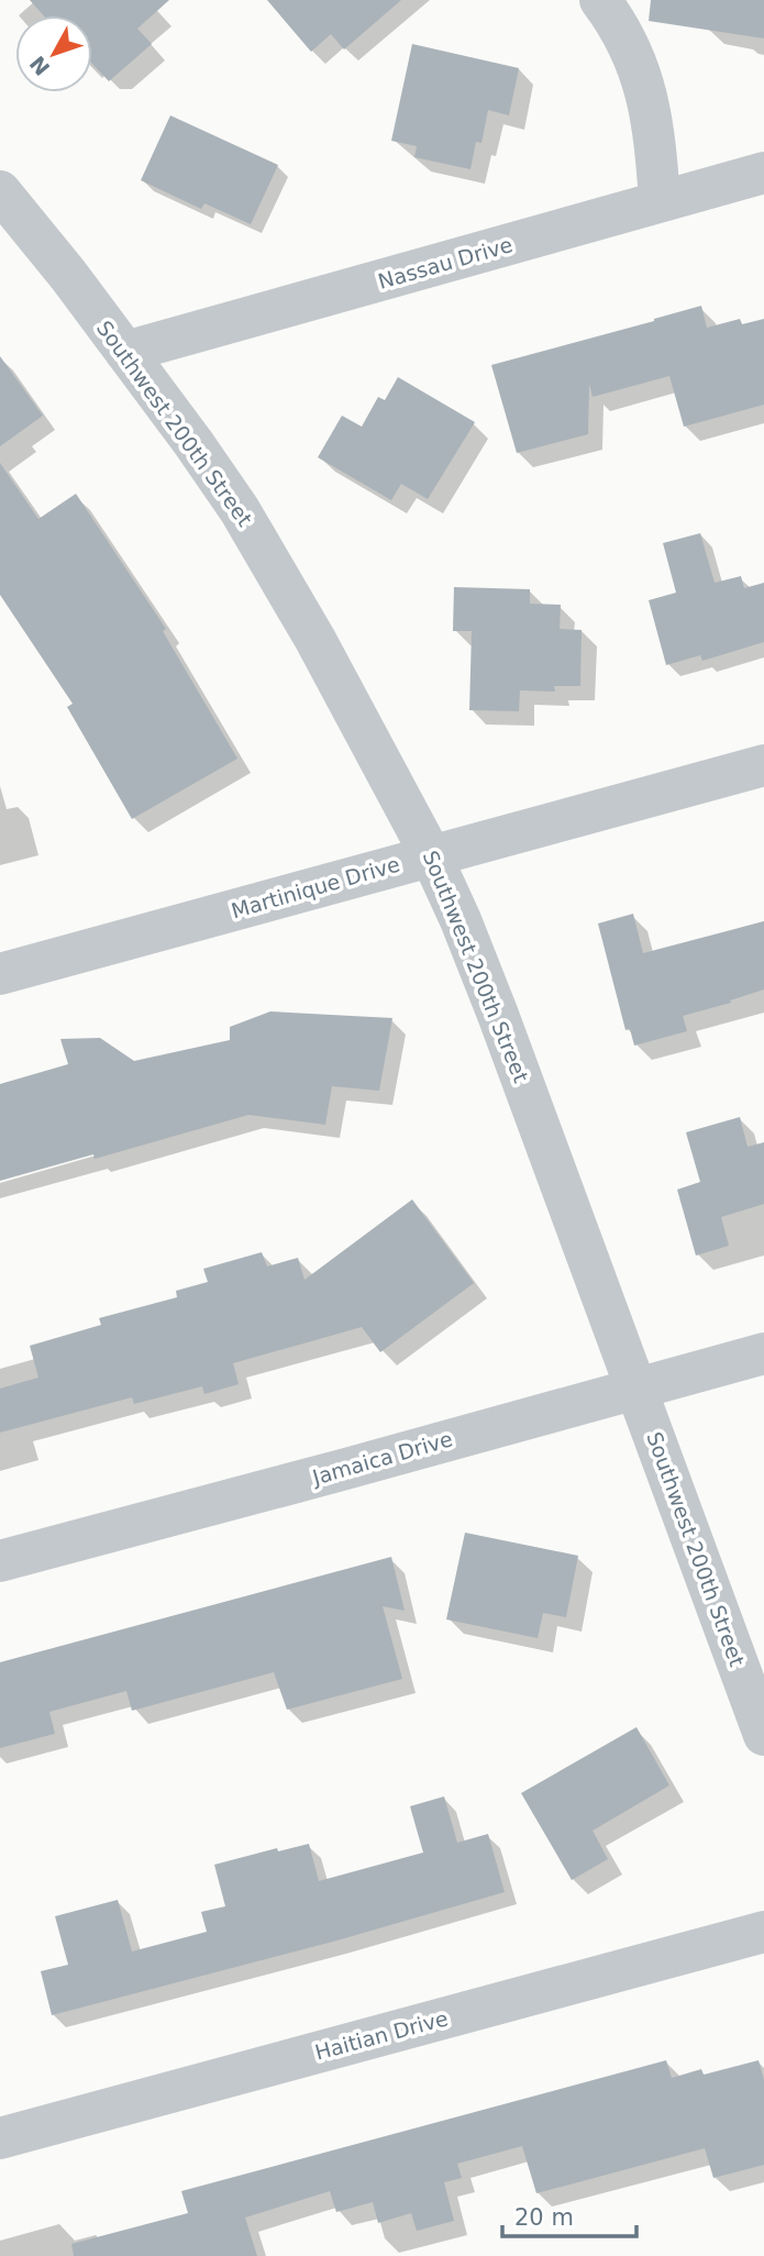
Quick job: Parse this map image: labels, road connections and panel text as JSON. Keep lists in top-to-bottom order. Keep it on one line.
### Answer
{"streets":{"street":["Nassau Drive","Southwest 200th Street","Martinique Drive","Jamaica Drive","Haitian Drive"]},"crossings":[["Nassau Drive","Southwest 200th Street"],["Southwest 200th Street","Martinique Drive"],["Southwest 200th Street","Jamaica Drive"]],"scale_bar":"20 m","north":"bottom left"}
